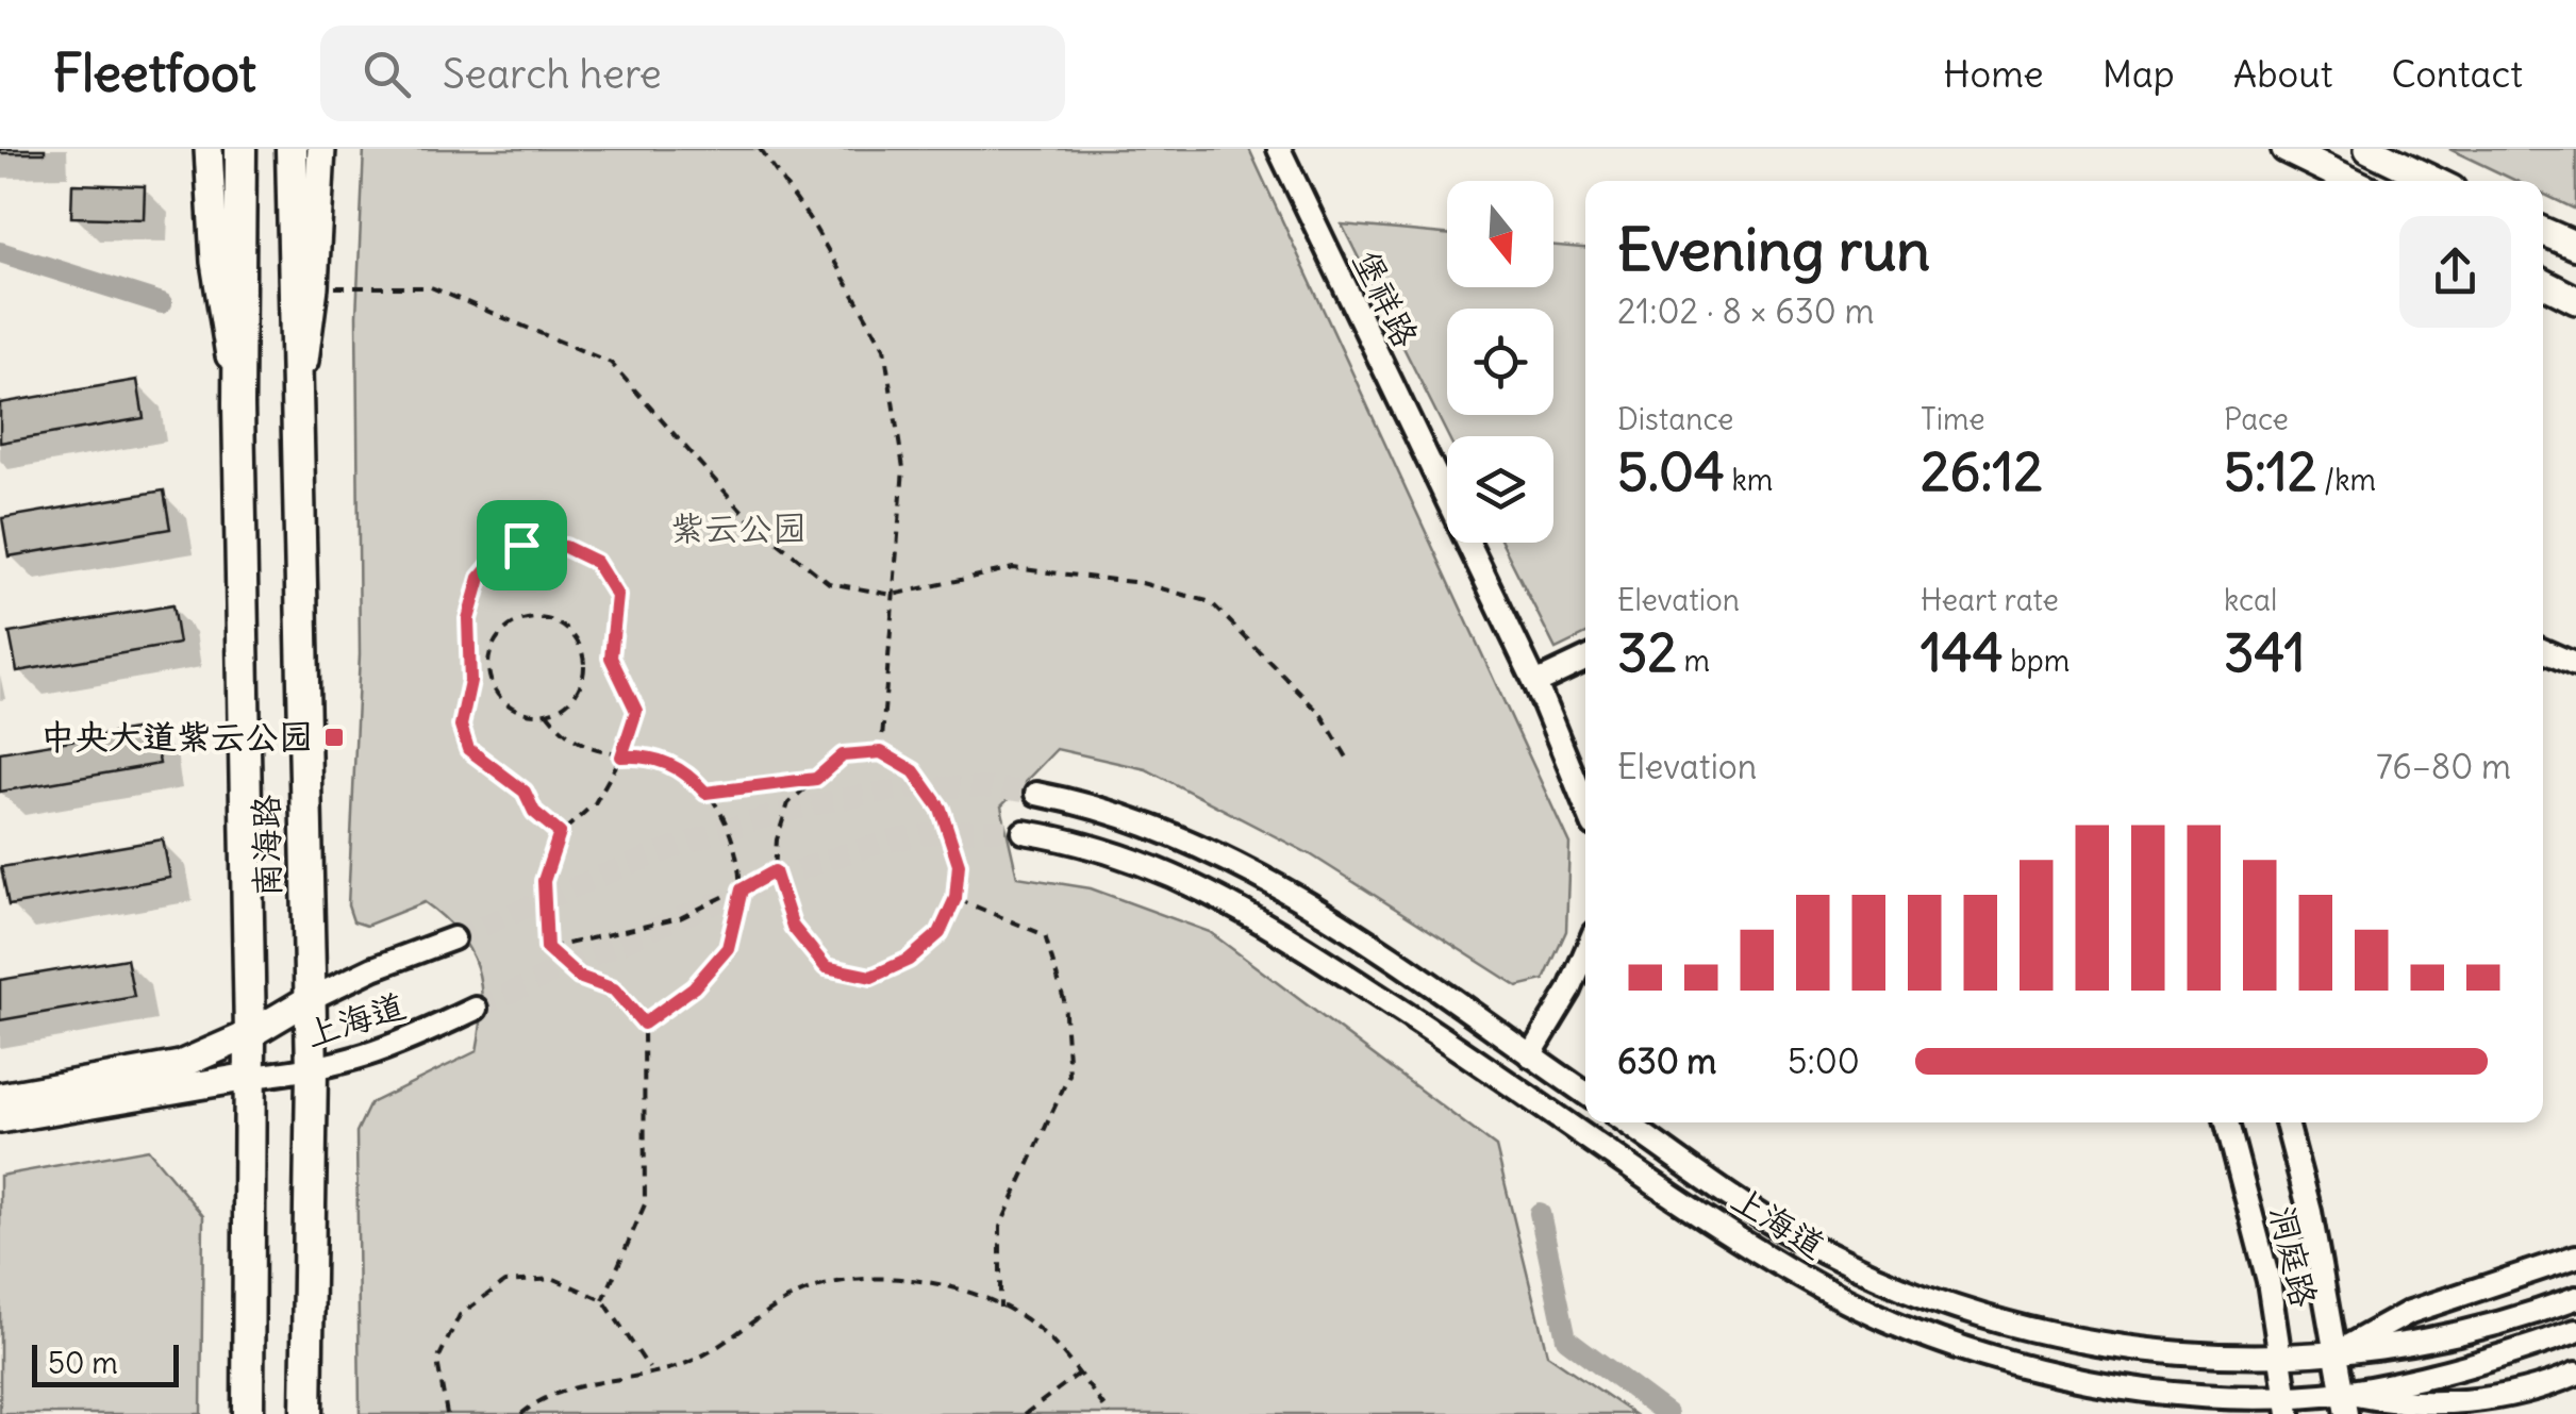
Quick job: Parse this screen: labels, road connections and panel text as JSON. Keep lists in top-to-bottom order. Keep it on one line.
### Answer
{"streets":{"highway":["南海路"],"street":["堡祥路","上海道","洞庭路"]},"crossings":[["南海路","上海道"],["上海道","洞庭路"]],"parks":["紫云公园"],"places":{"transit":["中央大道紫云公园"]},"scale_bar":"50 m","north":"bottom","page":{"header":"Fleetfoot","search":"Search here","nav":["Home","Map","About","Contact"],"heading":["Evening run","21:02 · 8 × 630 m"],"stats":[["Distance","5.04 km"],["Time","26:12"],["Pace","5:12 /km"],["Elevation","32 m"],["Heart rate","144 bpm"],["kcal","341"]],"chart":["Elevation","76–80 m"],"list":[{"name":"630 m","note":"5:00"}],"scale":"50 m"}}
